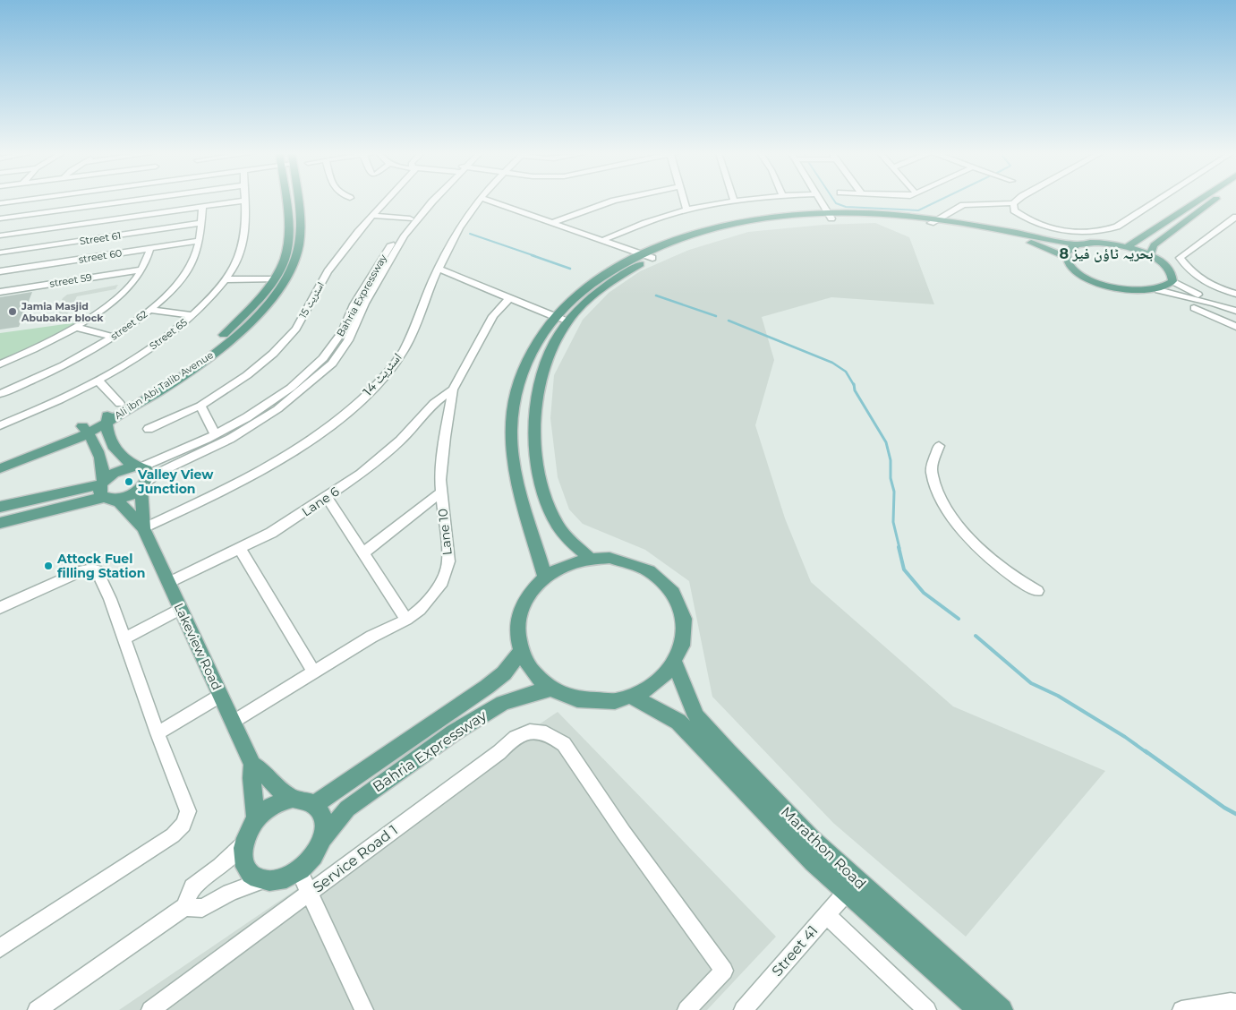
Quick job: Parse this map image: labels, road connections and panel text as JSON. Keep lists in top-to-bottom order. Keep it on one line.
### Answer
{"streets":{"main road":["Bahria Expressway","Ali ibn Abi Talib Avenue","Lakeview Road","Marathon Road"],"street":["Street 61","street 60","street 59","اسٹریٹ 15","street 62","Street 65","اسٹریٹ 14","Lane 6","Lane 10","Service Road 1","Street 41"]},"crossings":[["Street 61","street 62"],["street 60","street 62"],["Bahria Expressway","Marathon Road"],["اسٹریٹ 14","Lakeview Road"],["Lane 6","Lane 10"],["Lane 6","Lakeview Road"],["Lane 10","Lakeview Road"],["Marathon Road","Street 41"]],"districts":["بحریہ ٹاؤن فیز 8"],"places":["Jamia Masjid Abubakar block","Valley View Junction","Attock Fuel filling Station"]}
